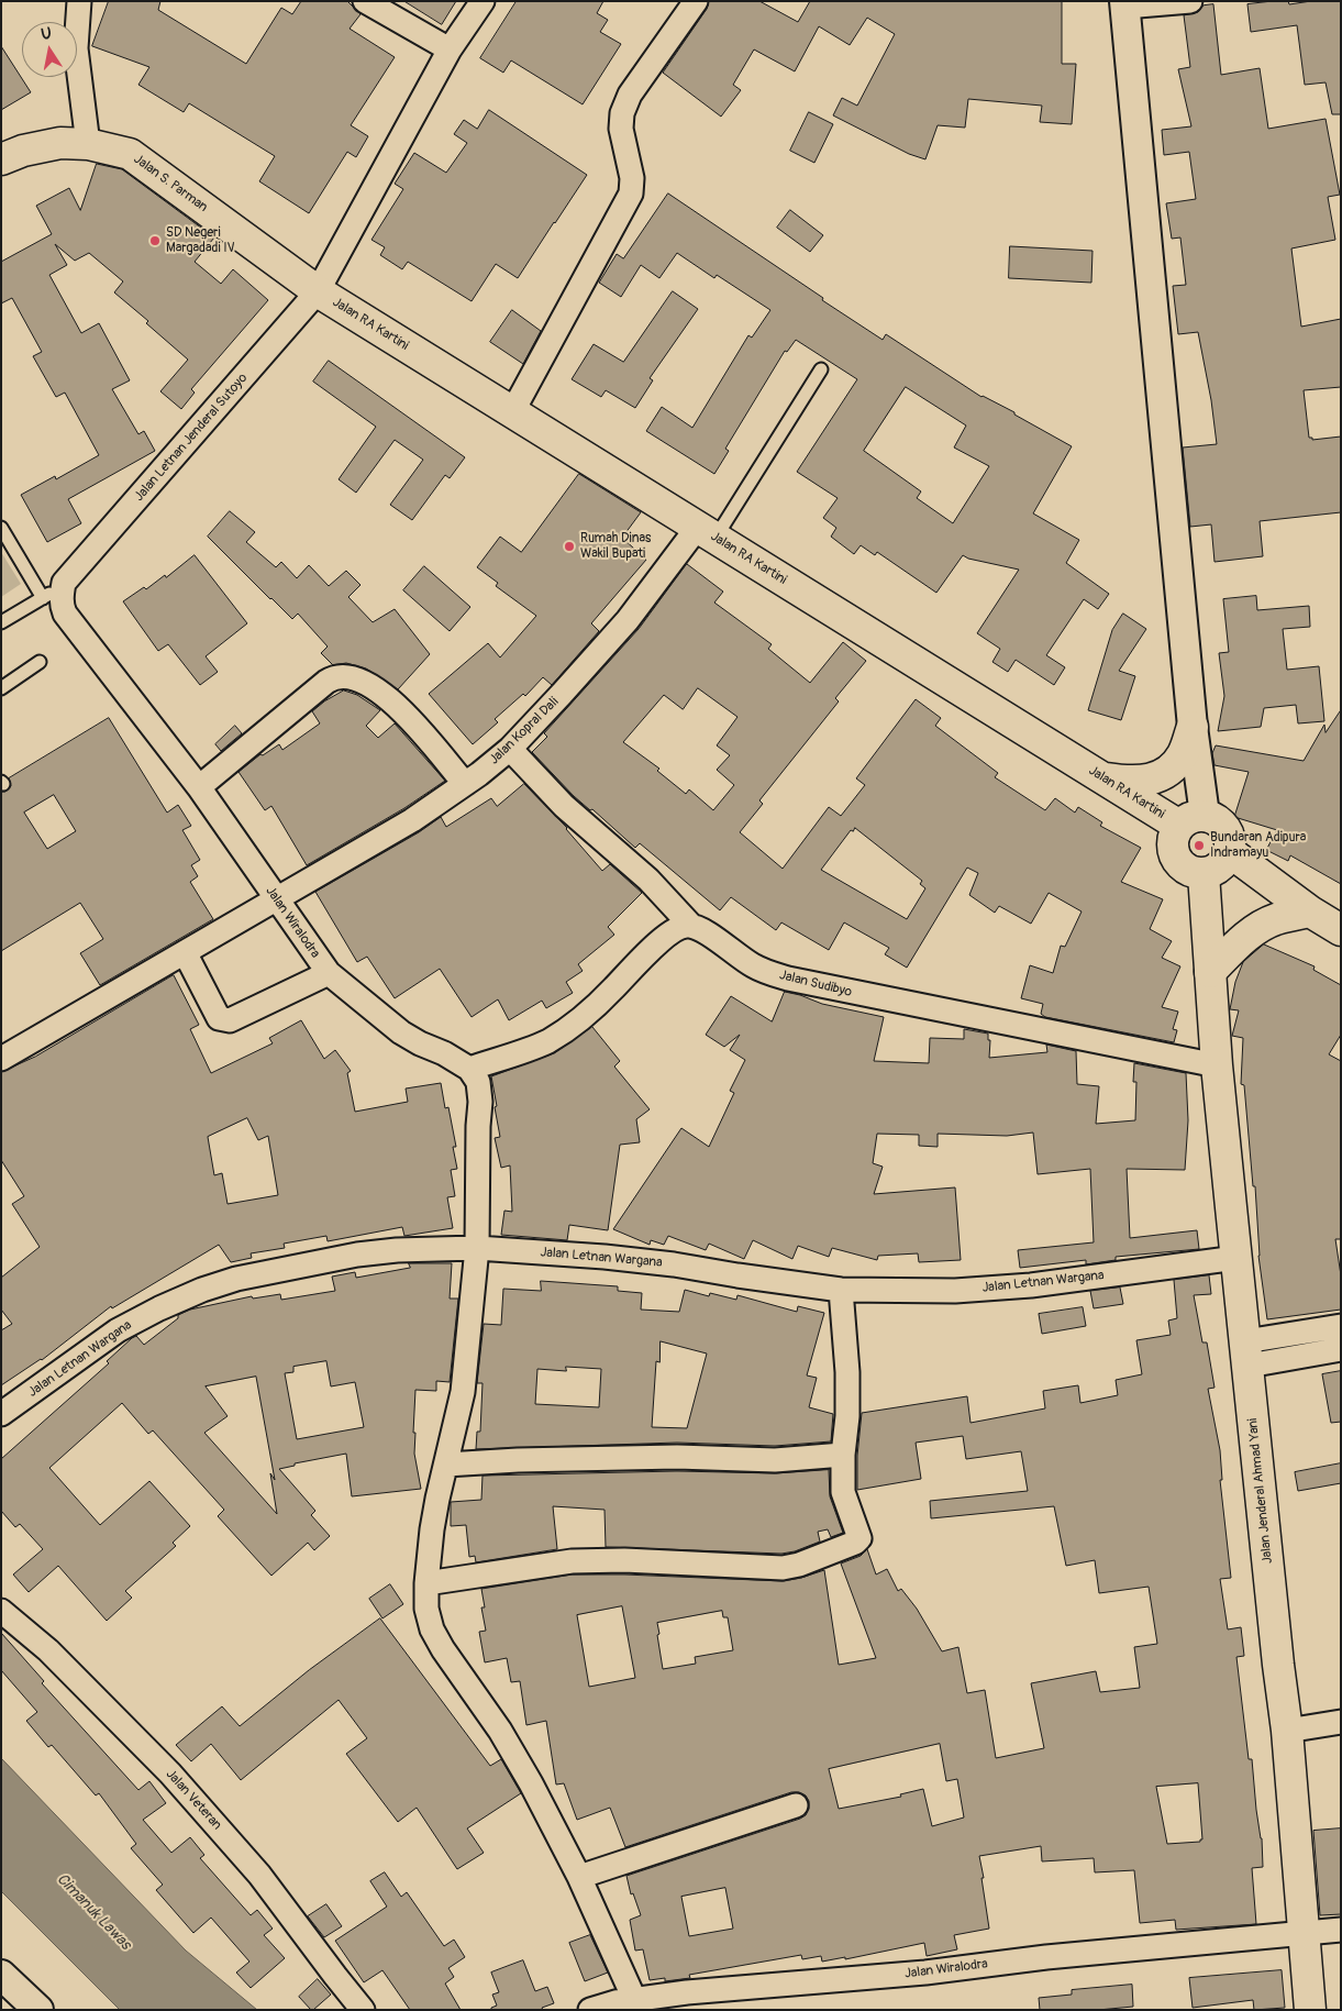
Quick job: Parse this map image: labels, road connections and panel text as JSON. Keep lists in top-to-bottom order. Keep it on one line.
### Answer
{"streets":{"main road":["Jalan S. Parman","Jalan RA Kartini","Jalan Jenderal Ahmad Yani"],"street":["Jalan Letnan Jenderal Sutoyo","Jalan Kopral Dali","Jalan Wiralodra","Jalan Sudibyo","Jalan Letnan Wargana","Jalan Veteran"]},"crossings":[["Jalan S. Parman","Jalan RA Kartini"],["Jalan S. Parman","Jalan Letnan Jenderal Sutoyo"],["Jalan RA Kartini","Jalan Letnan Jenderal Sutoyo"],["Jalan RA Kartini","Jalan Kopral Dali"],["Jalan RA Kartini","Jalan Jenderal Ahmad Yani"],["Jalan Letnan Jenderal Sutoyo","Jalan Wiralodra"],["Jalan Kopral Dali","Jalan Wiralodra"],["Jalan Kopral Dali","Jalan Sudibyo"],["Jalan Wiralodra","Jalan Jenderal Ahmad Yani"],["Jalan Sudibyo","Jalan Jenderal Ahmad Yani"],["Jalan Letnan Wargana","Jalan Jenderal Ahmad Yani"]],"water":["Cimanuk Lawas"],"places":["SD Negeri Margadadi IV","Rumah Dinas Wakil Bupati","Bundaran Adipura Indramayu"],"north":"top"}
